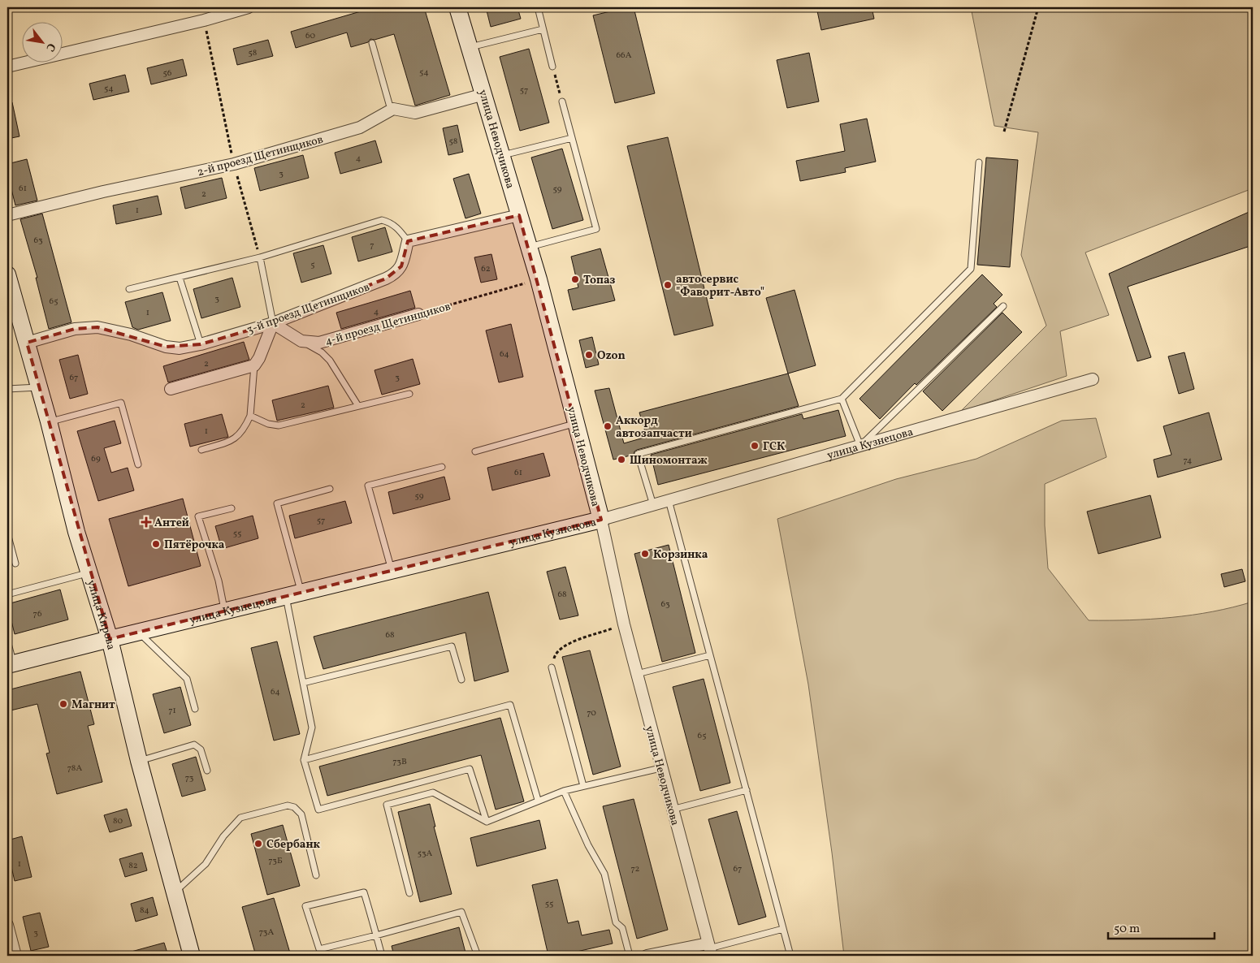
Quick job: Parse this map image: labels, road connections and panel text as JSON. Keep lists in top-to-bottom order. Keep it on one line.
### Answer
{"streets":{"main road":["улица Неводчикова","улица Кузнецова","улица Кирова"],"street":["2-й проезд Щетинщиков","3-й проезд Щетинщиков","4-й проезд Щетинщиков"]},"crossings":[["улица Неводчикова","4-й проезд Щетинщиков"],["улица Неводчикова","улица Кузнецова"],["3-й проезд Щетинщиков","4-й проезд Щетинщиков"],["3-й проезд Щетинщиков","улица Кирова"],["улица Кузнецова","улица Кирова"]],"places":{"other":["Топаз","автосервис \"Фаворит-Авто\"","Ozon","Аккорд автозапчасти","ГСК","Шиномонтаж","Пятёрочка","Корзинка","Магнит","Сбербанк"],"health":["Антей"]},"house_numbers":["60","58","66А","54","56","54","57","58","4","3","61","59","2","1","63","7","5","62","3","65","4","1","64","2","67","3","2","1","69","74","61","59","57","55","68","63","76","68","64","71","70","65","73В","78А","73","80","53А","73Б","1","82","72","67","55","84","73А","3"],"scale_bar":"50 m","north":"bottom right"}
